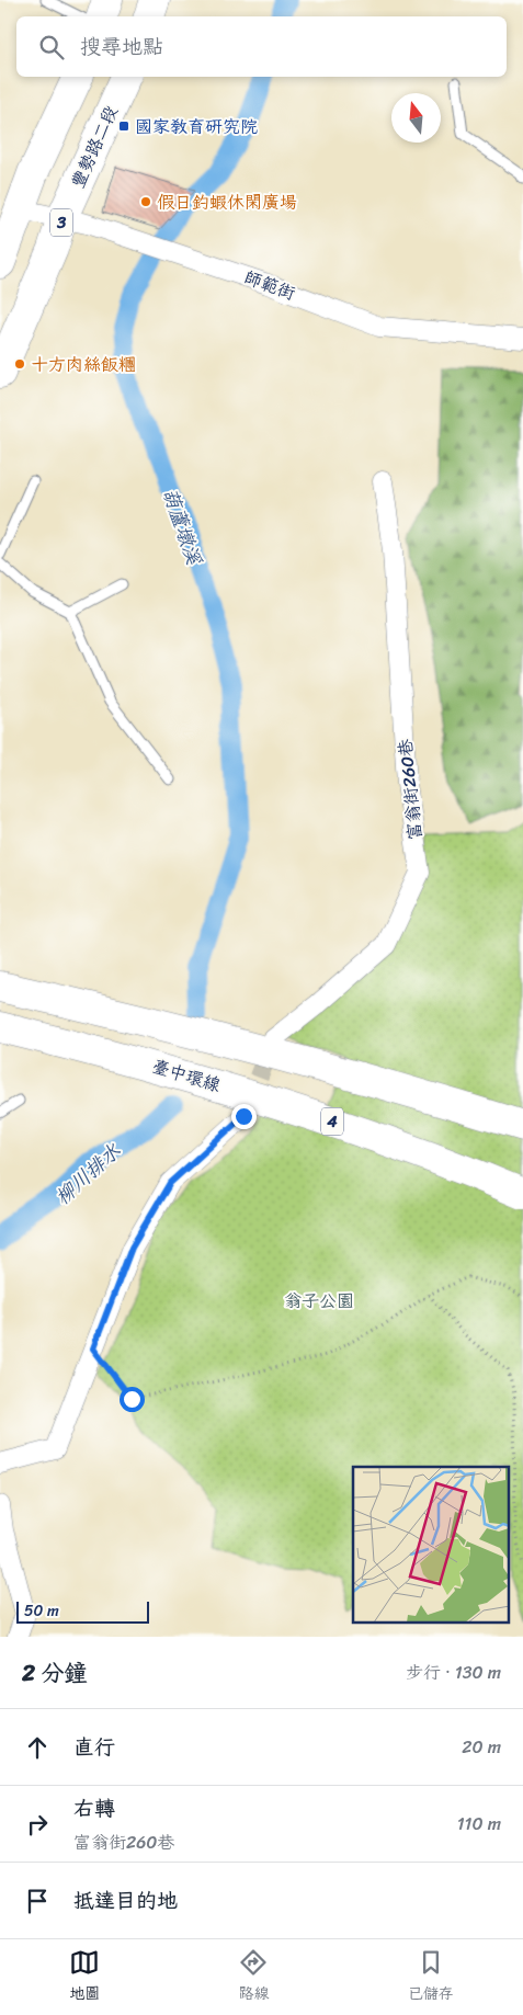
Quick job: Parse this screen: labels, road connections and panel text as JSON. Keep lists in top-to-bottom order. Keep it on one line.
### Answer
{"streets":{"main road":["豐勢路二段","3","臺中環線","4"],"street":["師範街","富翁街260巷"]},"crossings":[["豐勢路二段","師範街"]],"water":["葫蘆墩溪","柳川排水"],"parks":["翁子公園"],"places":{"transit":["國家教育研究院"],"other":["假日釣蝦休閑廣場","十方肉絲飯糰"]},"scale_bar":"50 m","north":"top","page":{"search":"搜尋地點","scale":"50 m","heading":["2 分鐘","步行 · 130 m"],"list":[["直行","20 m"],["右轉","富翁街260巷","110 m"],"抵達目的地"],"nav":["地圖","路線","已儲存"]}}
